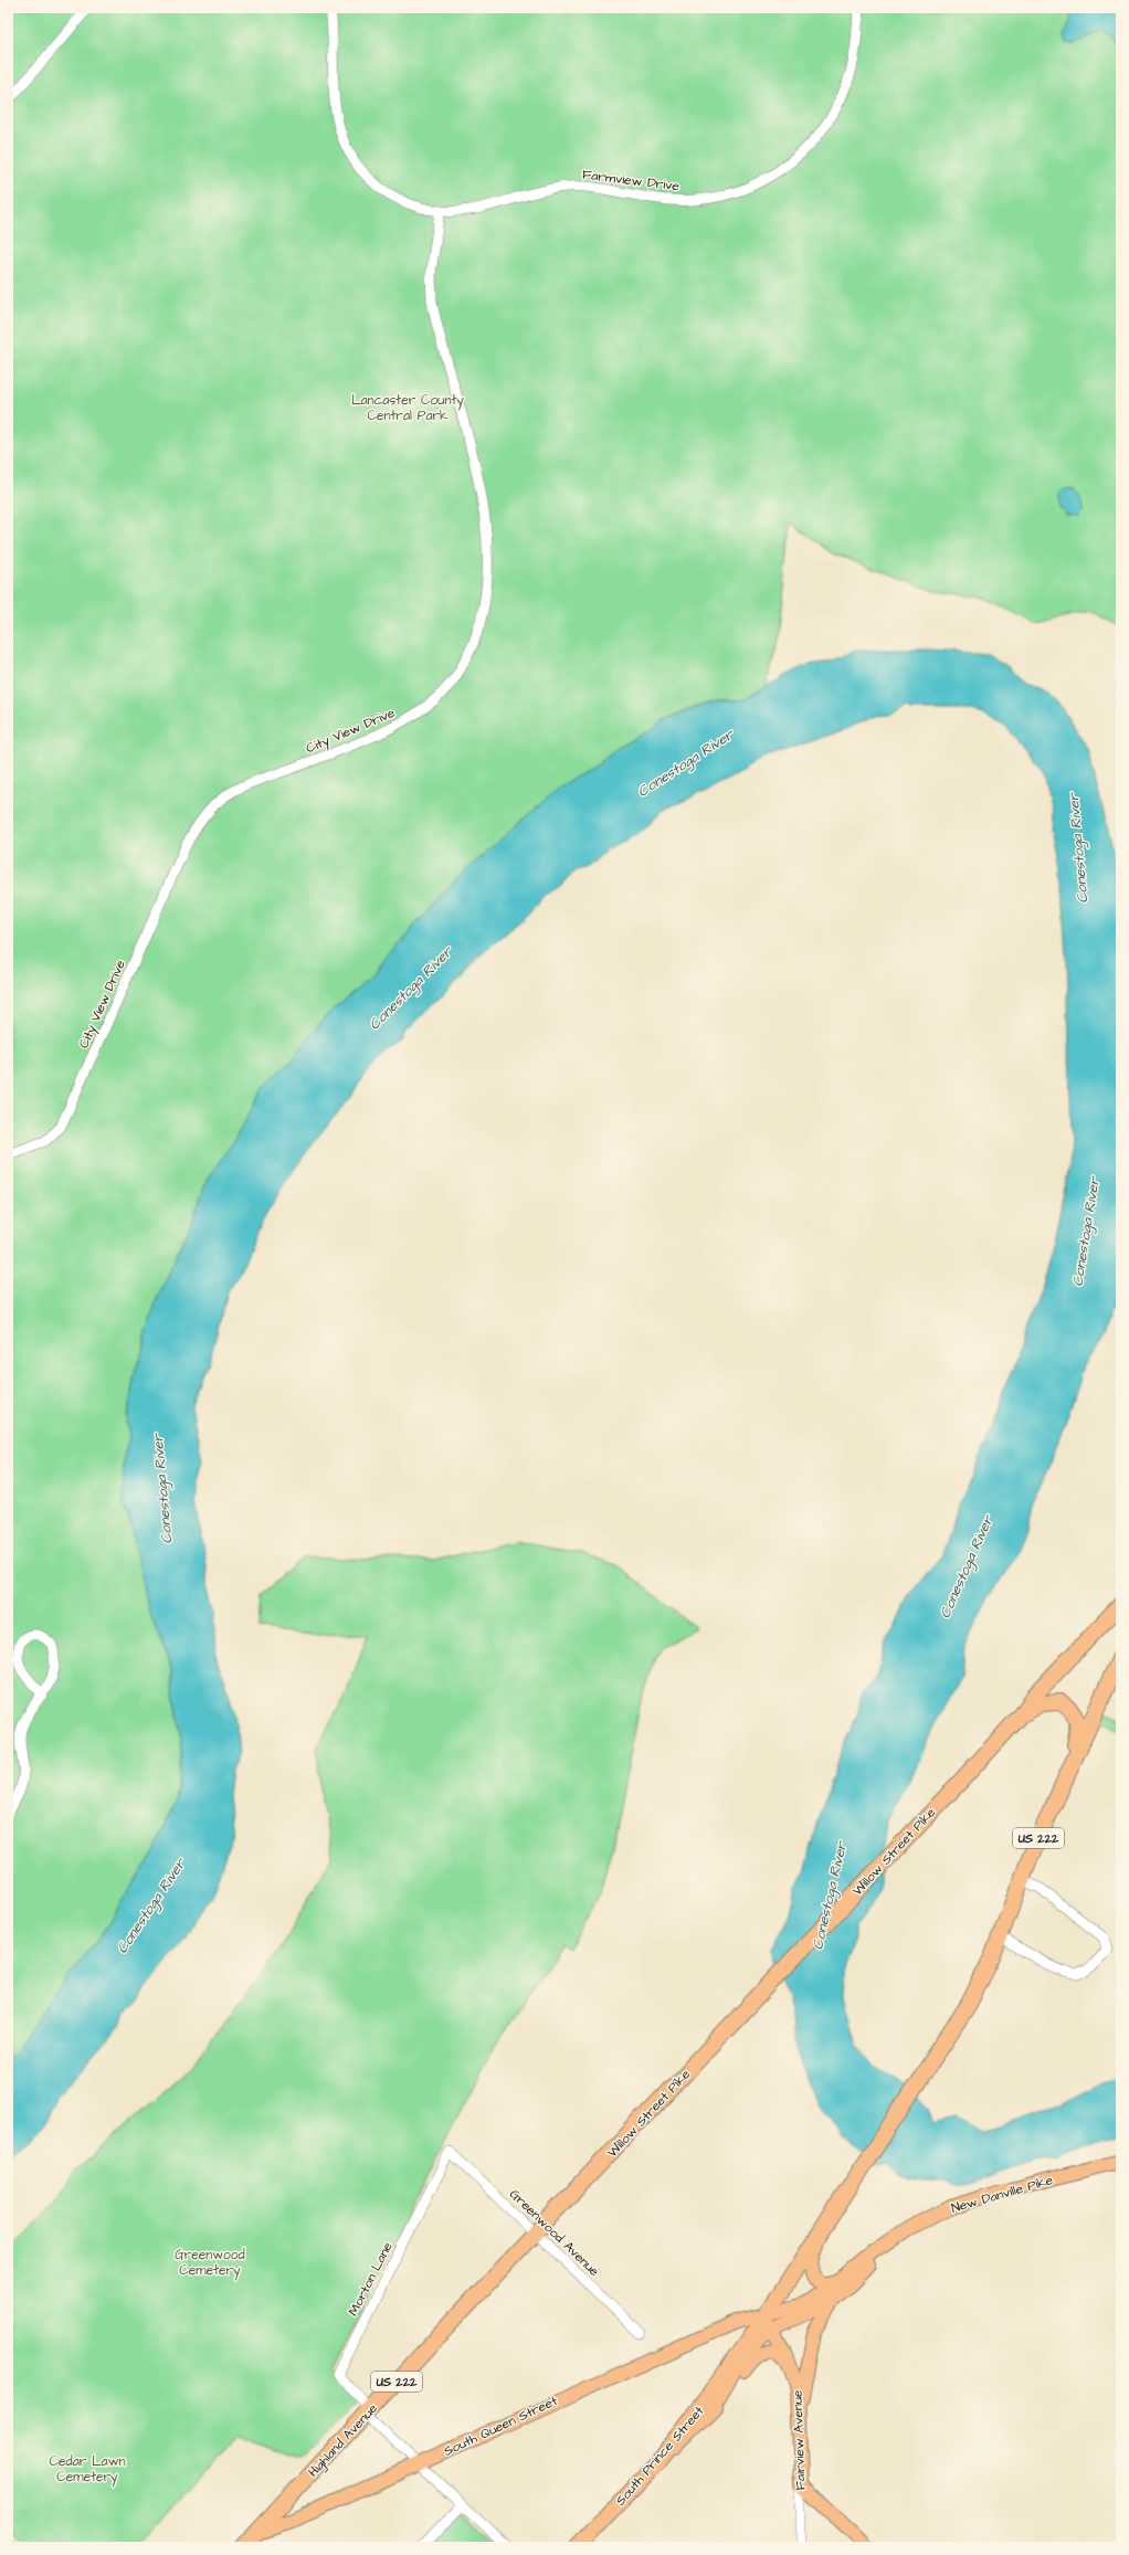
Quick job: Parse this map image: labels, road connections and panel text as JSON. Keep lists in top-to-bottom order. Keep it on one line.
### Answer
{"streets":{"highway":["US 222","Willow Street Pike","South Queen Street","Highland Avenue","South Prince Street"],"main road":["New Danville Pike","Fairview Avenue"],"street":["Farmview Drive","City View Drive","Greenwood Avenue","Morton Lane"]},"crossings":[["Farmview Drive","City View Drive"],["US 222","New Danville Pike"],["US 222","South Queen Street"],["US 222","Fairview Avenue"],["US 222","South Prince Street"],["Willow Street Pike","Greenwood Avenue"],["Willow Street Pike","Highland Avenue"],["New Danville Pike","South Queen Street"],["New Danville Pike","Fairview Avenue"],["New Danville Pike","South Prince Street"],["Greenwood Avenue","Morton Lane"],["Greenwood Avenue","Highland Avenue"],["Morton Lane","Highland Avenue"],["South Queen Street","Highland Avenue"],["South Queen Street","Fairview Avenue"],["South Queen Street","South Prince Street"],["Fairview Avenue","South Prince Street"]],"water":["Conestoga River"],"parks":["Lancaster County Central Park","Greenwood Cemetery","Cedar Lawn Cemetery"]}
